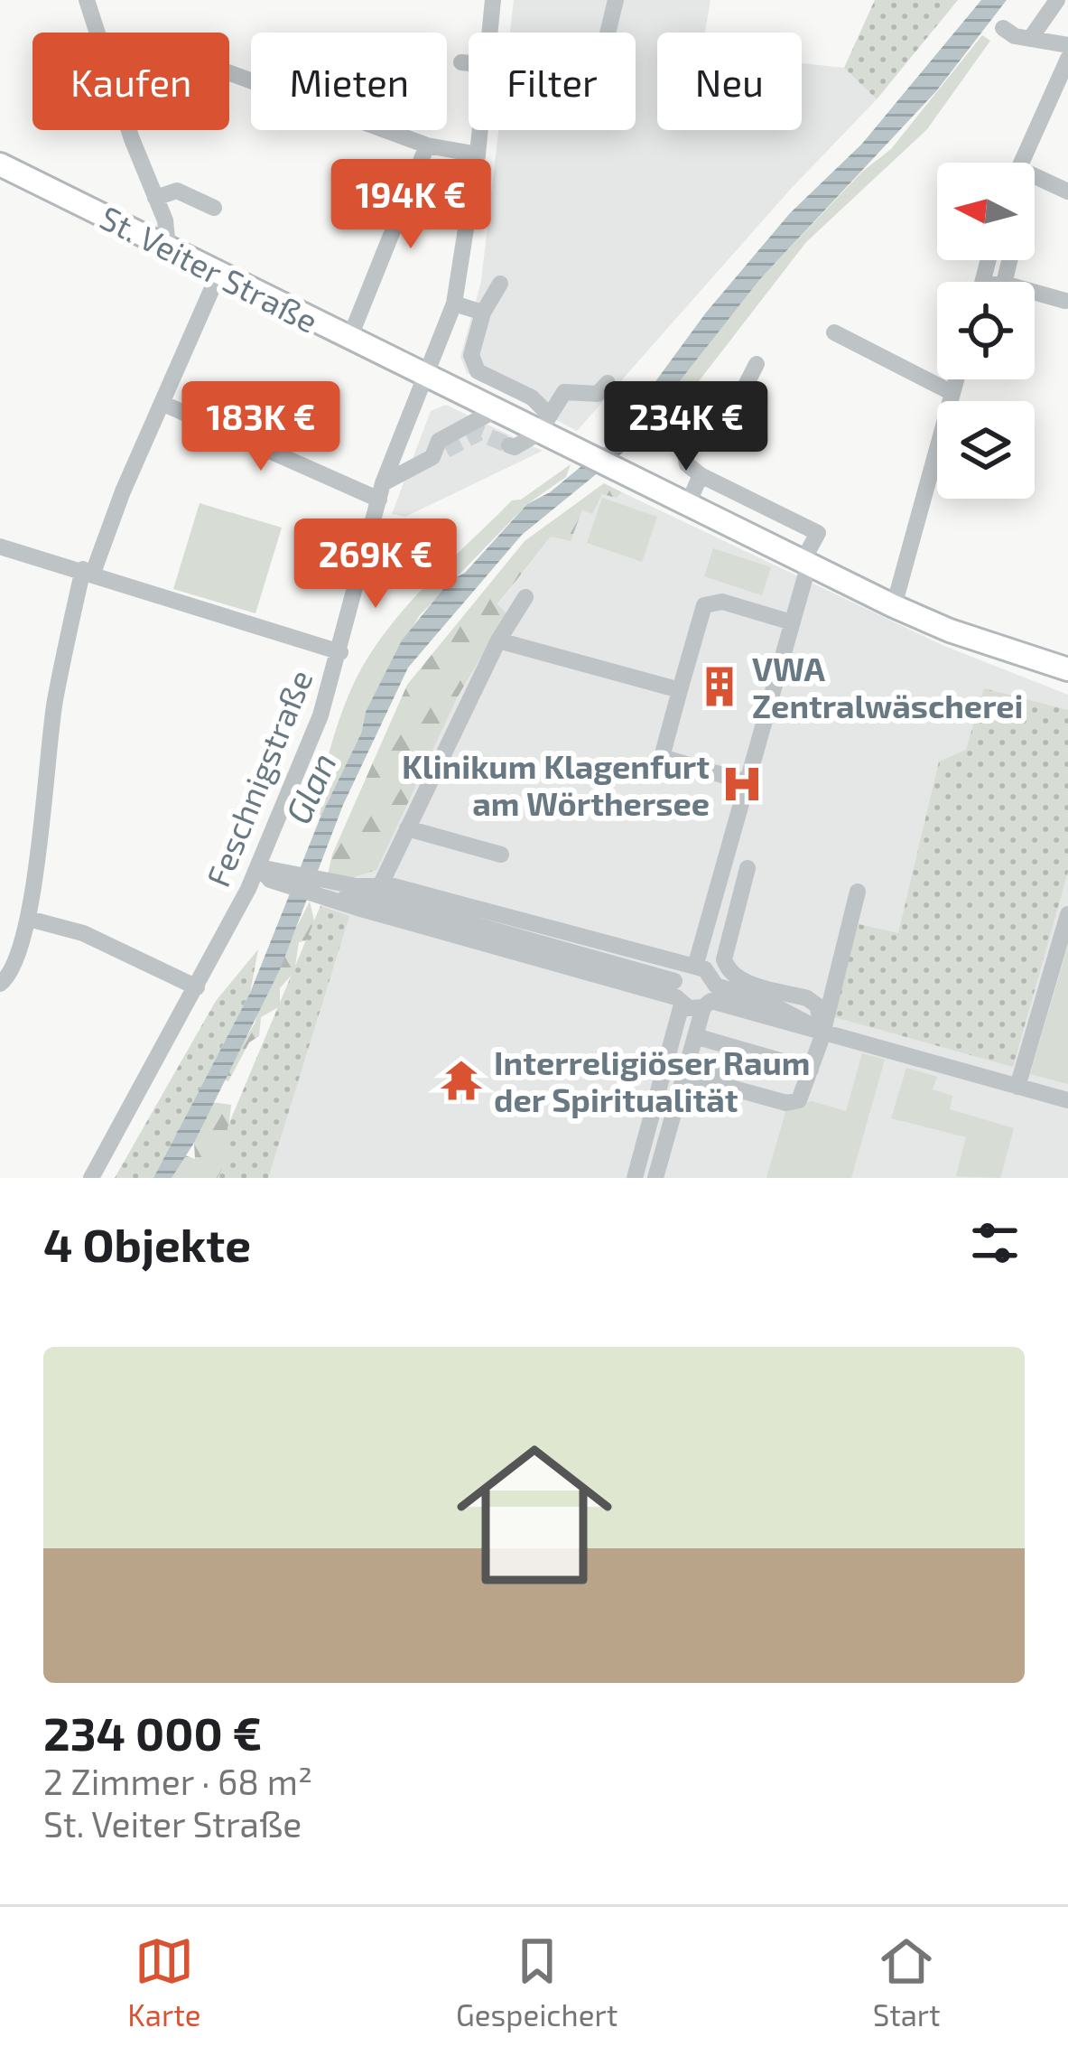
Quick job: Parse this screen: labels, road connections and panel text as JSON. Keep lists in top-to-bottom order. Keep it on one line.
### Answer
{"streets":{"main road":["St. Veiter Straße"],"street":["Feschnigstraße"]},"crossings":[["St. Veiter Straße","Feschnigstraße"]],"water":["Glan"],"places":{"building":["VWA Zentralwäscherei"],"hospital":["Klinikum Klagenfurt am Wörthersee"],"temple":["Interreligiöser Raum der Spiritualität"]},"north":"left","page":{"chip":["Kaufen","Mieten","Filter","Neu"],"price":["194K €","183K €","234K €","269K €"],"heading":"4 Objekte","list":[{"name":"234 000 €","note":"2 Zimmer · 68 m² · St. Veiter Straße"}],"tabs":["Karte","Gespeichert","Start"]}}
